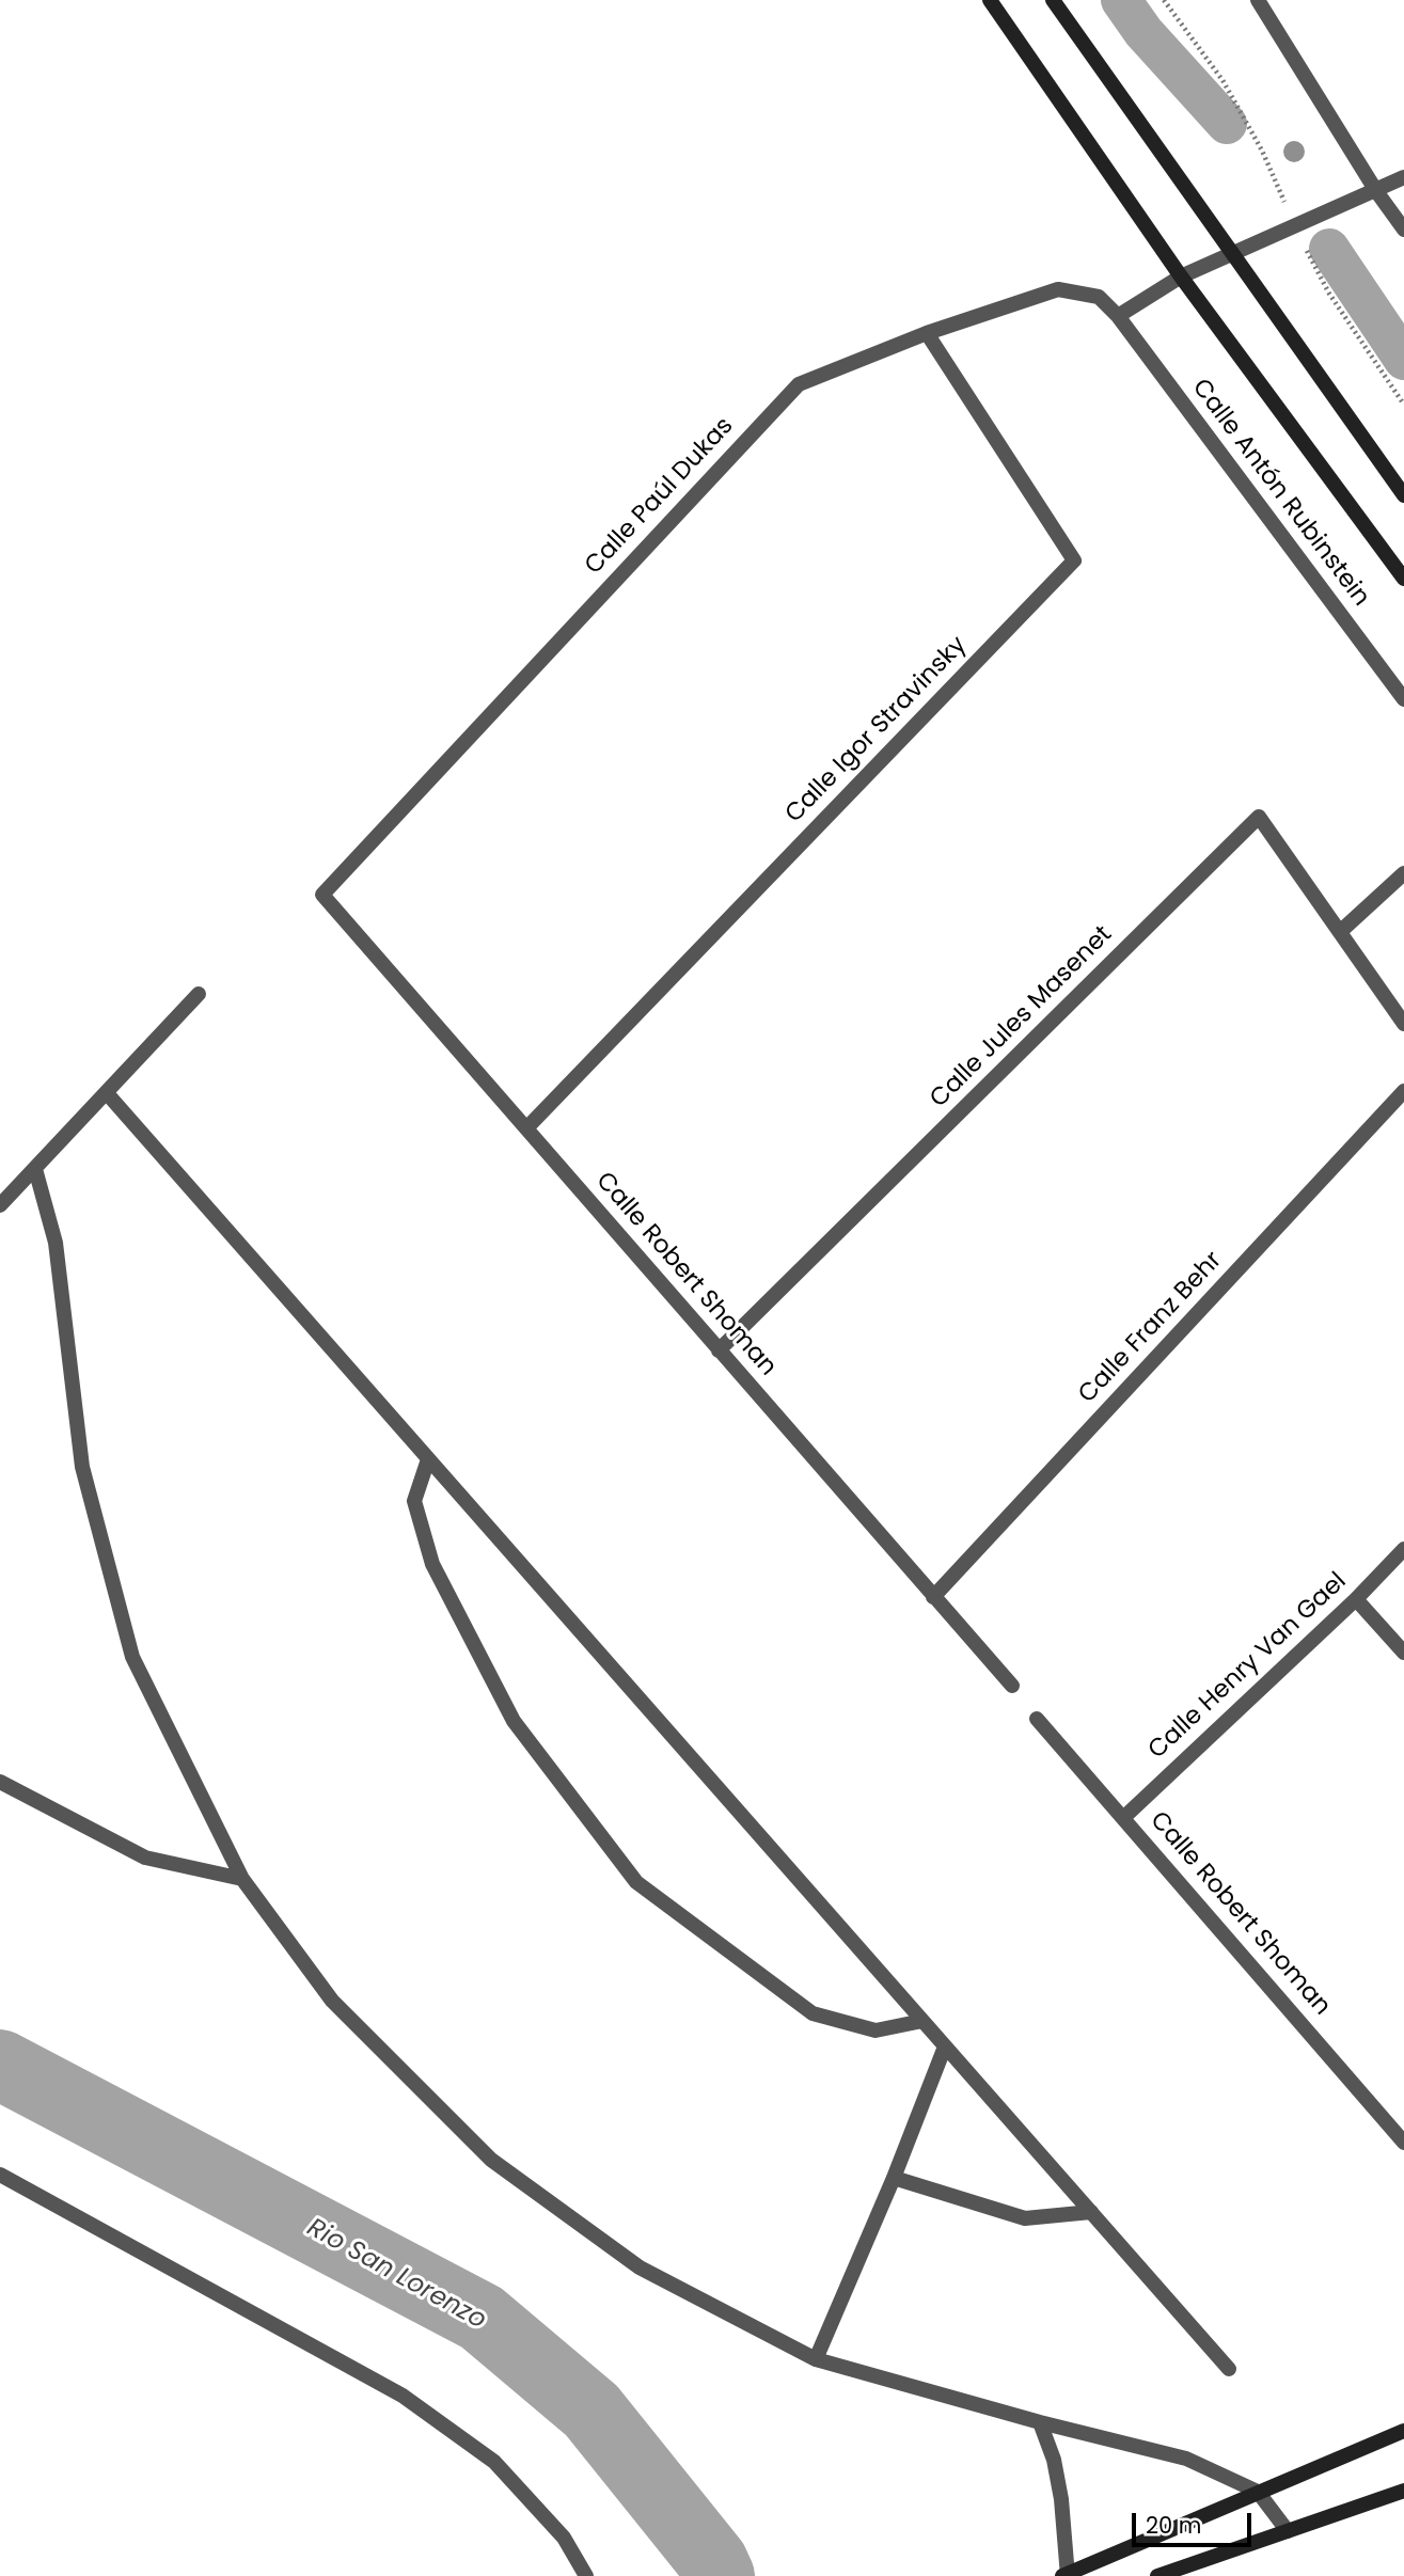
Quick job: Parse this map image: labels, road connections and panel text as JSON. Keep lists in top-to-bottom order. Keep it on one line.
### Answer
{"streets":{"main road":["Calle Antón Rubinstein"],"street":["Calle Paúl Dukas","Calle Igor Stravinsky","Calle Jules Masenet","Calle Robert Shoman","Calle Franz Behr","Calle Henry Van Gael"]},"crossings":[["Calle Antón Rubinstein","Calle Paúl Dukas"],["Calle Paúl Dukas","Calle Igor Stravinsky"],["Calle Paúl Dukas","Calle Robert Shoman"],["Calle Igor Stravinsky","Calle Robert Shoman"],["Calle Jules Masenet","Calle Robert Shoman"],["Calle Robert Shoman","Calle Franz Behr"],["Calle Robert Shoman","Calle Henry Van Gael"]],"water":["Rio San Lorenzo"],"scale_bar":"20 m"}
